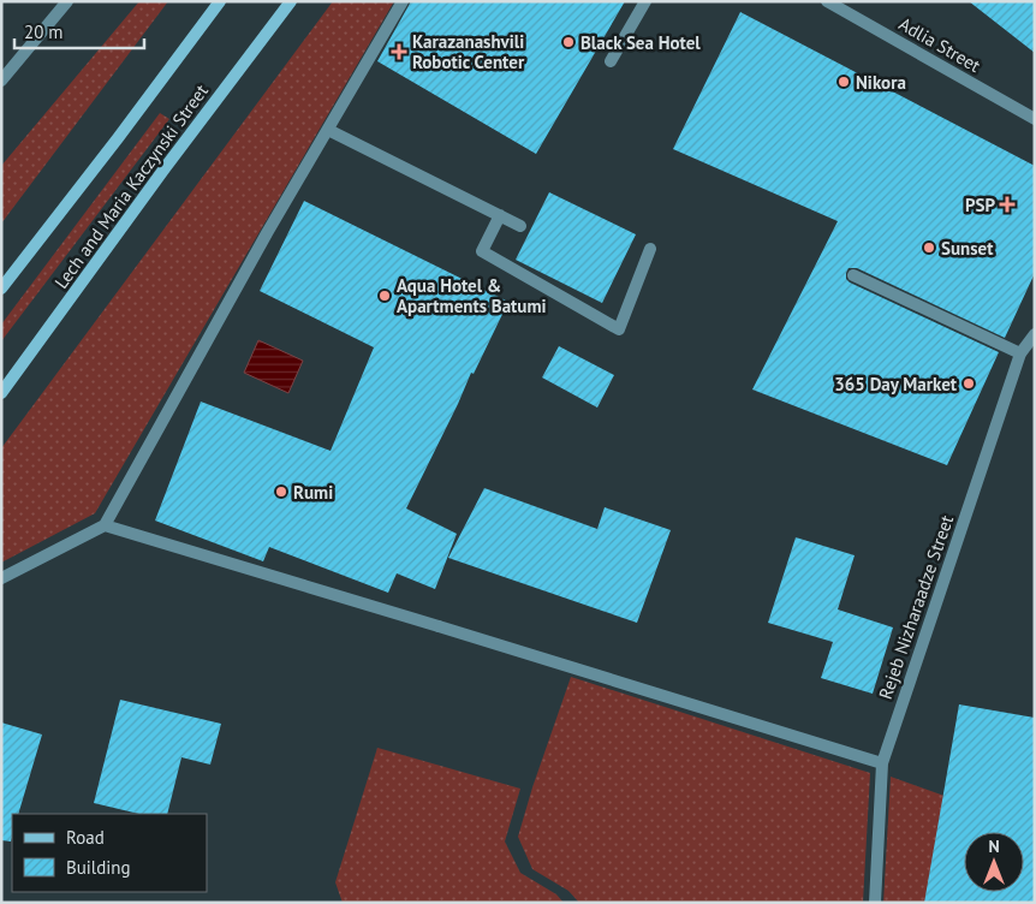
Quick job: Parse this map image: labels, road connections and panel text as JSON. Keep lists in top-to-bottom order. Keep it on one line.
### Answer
{"streets":{"main road":["Lech and Maria Kaczynski Street"],"street":["Adlia Street","Rejeb Nizharaadze Street"]},"places":{"other":["Black Sea Hotel","Nikora","Sunset","Aqua Hotel & Apartments Batumi","365 Day Market","Rumi"],"health":["Karazanashvili Robotic Center","PSP"]},"legend":["Road","Building"],"scale_bar":"20 m","north":"top"}
